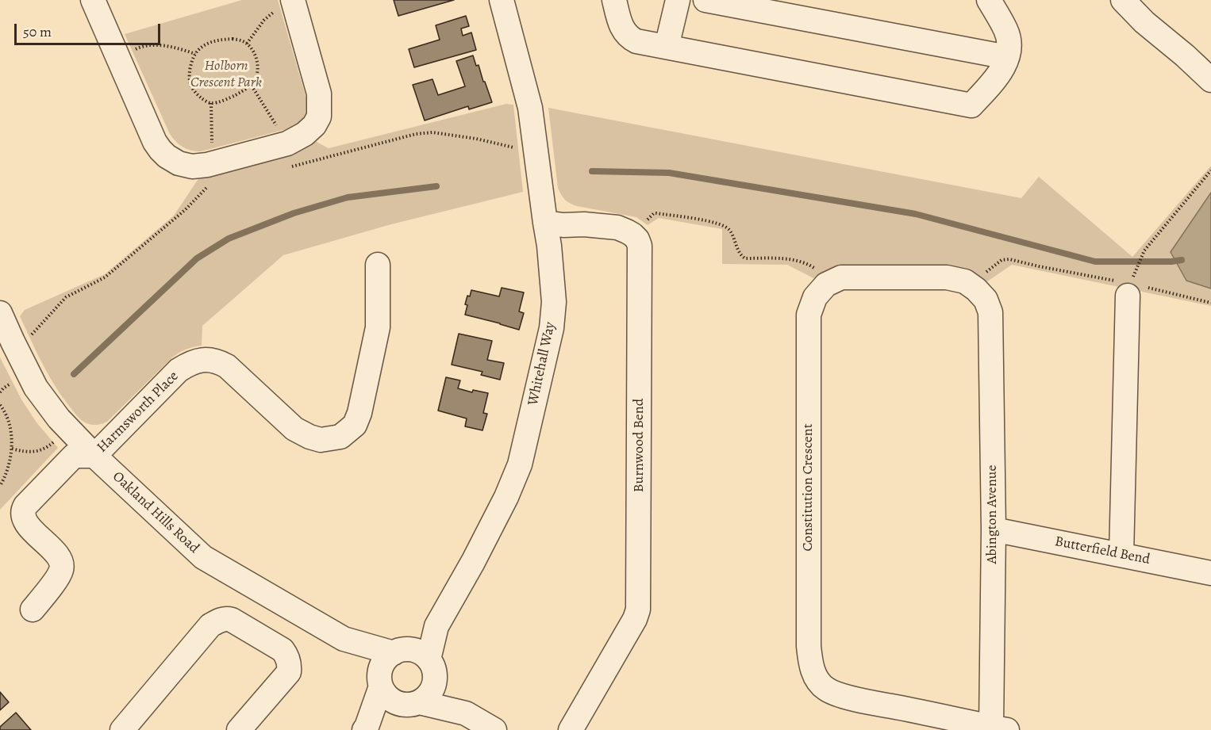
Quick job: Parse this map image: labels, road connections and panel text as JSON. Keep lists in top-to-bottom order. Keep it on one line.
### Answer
{"streets":{"street":["Whitehall Way","Harmsworth Place","Burnwood Bend","Constitution Crescent","Oakland Hills Road","Abington Avenue","Butterfield Bend"]},"crossings":[["Whitehall Way","Burnwood Bend"],["Whitehall Way","Oakland Hills Road"],["Harmsworth Place","Oakland Hills Road"],["Constitution Crescent","Abington Avenue"],["Abington Avenue","Butterfield Bend"]],"parks":["Holborn Crescent Park"],"scale_bar":"50 m"}
